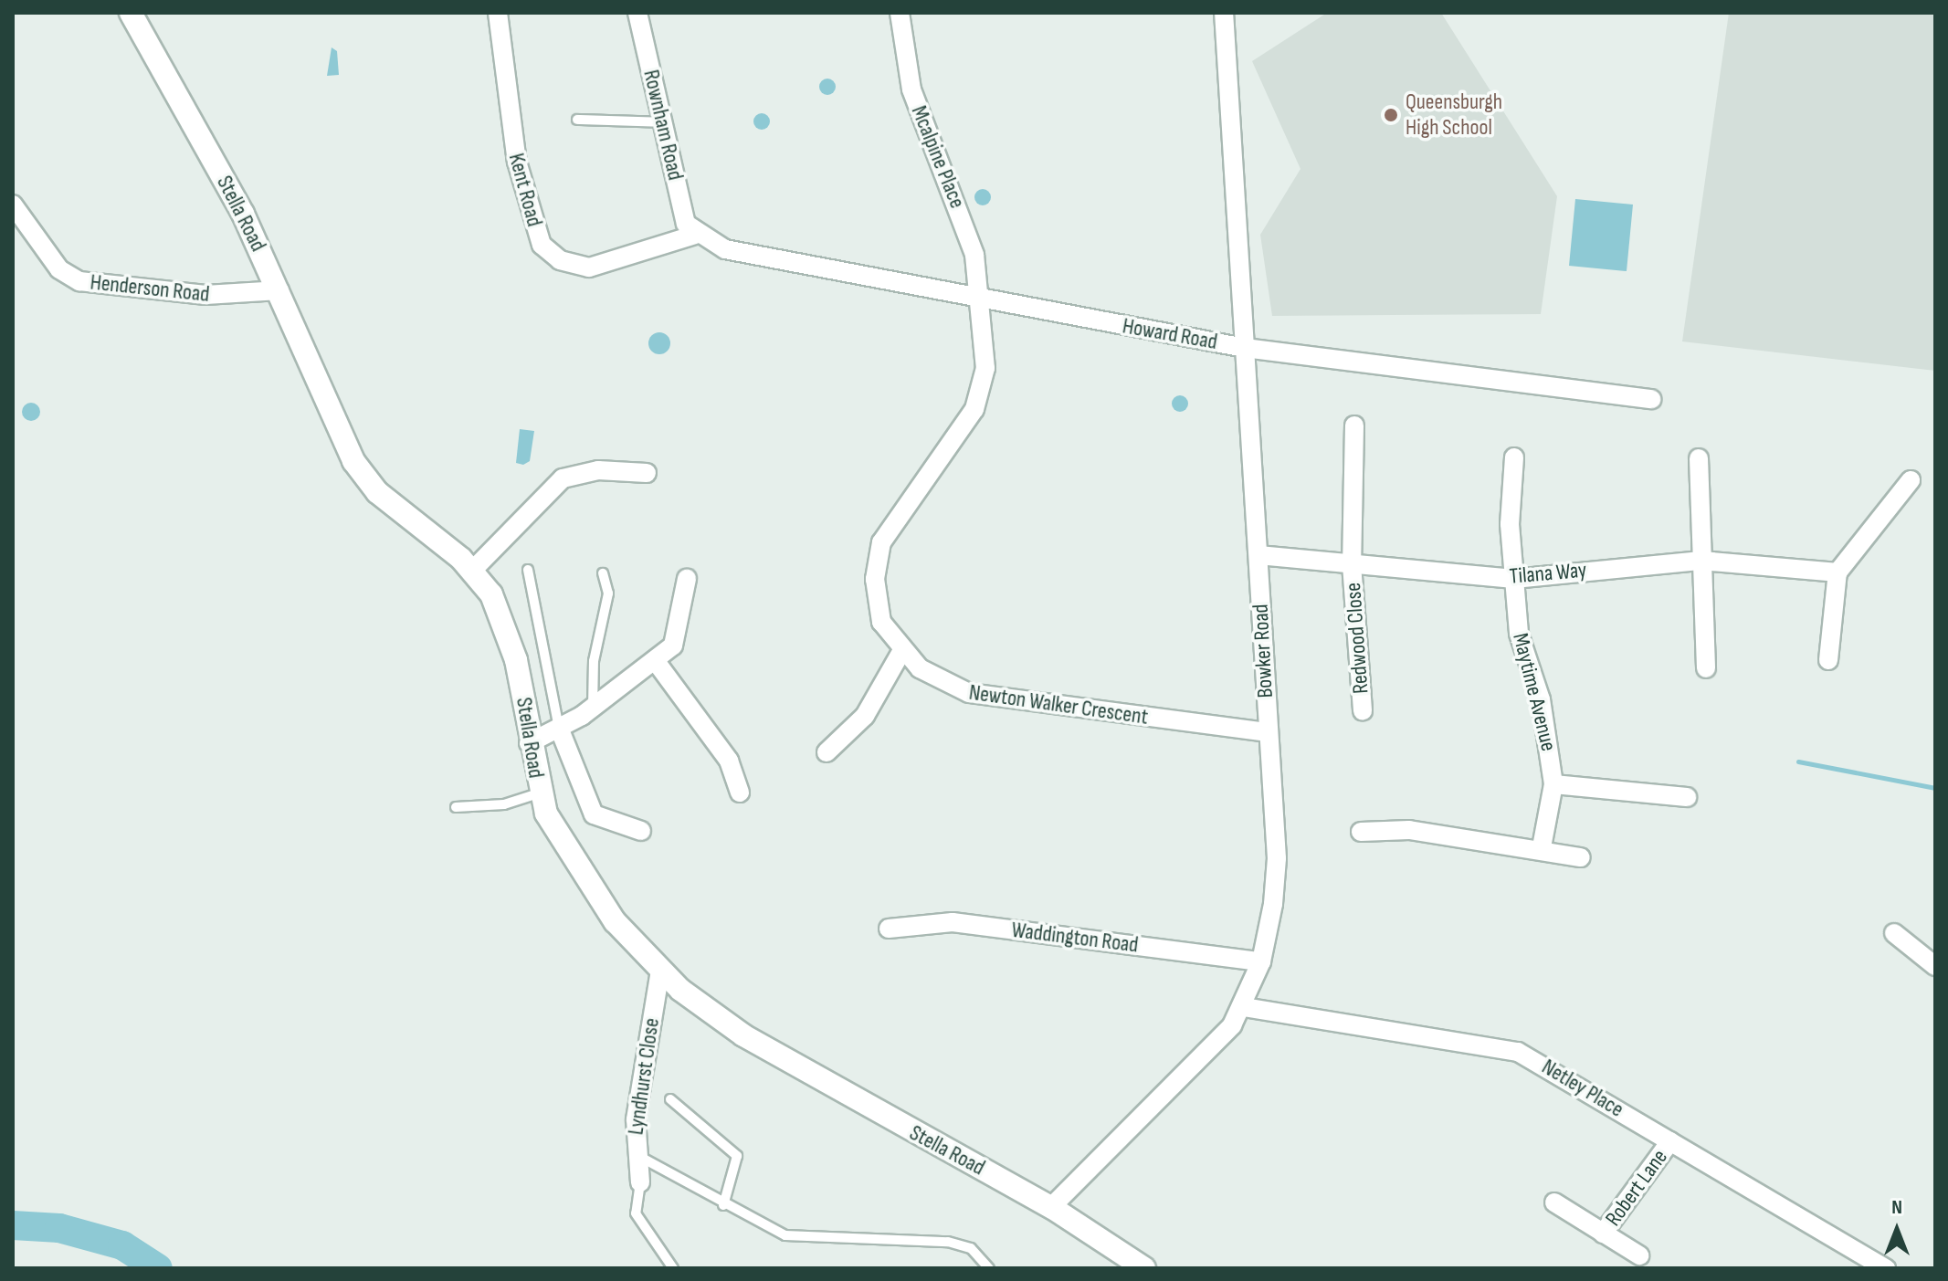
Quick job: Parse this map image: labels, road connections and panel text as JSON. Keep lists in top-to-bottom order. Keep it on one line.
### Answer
{"streets":{"main road":["Stella Road"],"street":["Rownham Road","Mcalpine Place","Kent Road","Henderson Road","Howard Road","Tilana Way","Redwood Close","Bowker Road","Maytime Avenue","Newton Walker Crescent","Waddington Road","Lyndhurst Close","Netley Place","Robert Lane"]},"crossings":[["Rownham Road","Kent Road"],["Rownham Road","Howard Road"],["Mcalpine Place","Howard Road"],["Mcalpine Place","Newton Walker Crescent"],["Kent Road","Howard Road"],["Stella Road","Henderson Road"],["Stella Road","Bowker Road"],["Stella Road","Lyndhurst Close"],["Howard Road","Bowker Road"],["Howard Road","Newton Walker Crescent"],["Tilana Way","Redwood Close"],["Tilana Way","Bowker Road"],["Tilana Way","Maytime Avenue"],["Bowker Road","Newton Walker Crescent"],["Bowker Road","Waddington Road"],["Bowker Road","Netley Place"],["Netley Place","Robert Lane"]],"places":["Queensburgh High School"],"north":"top"}
